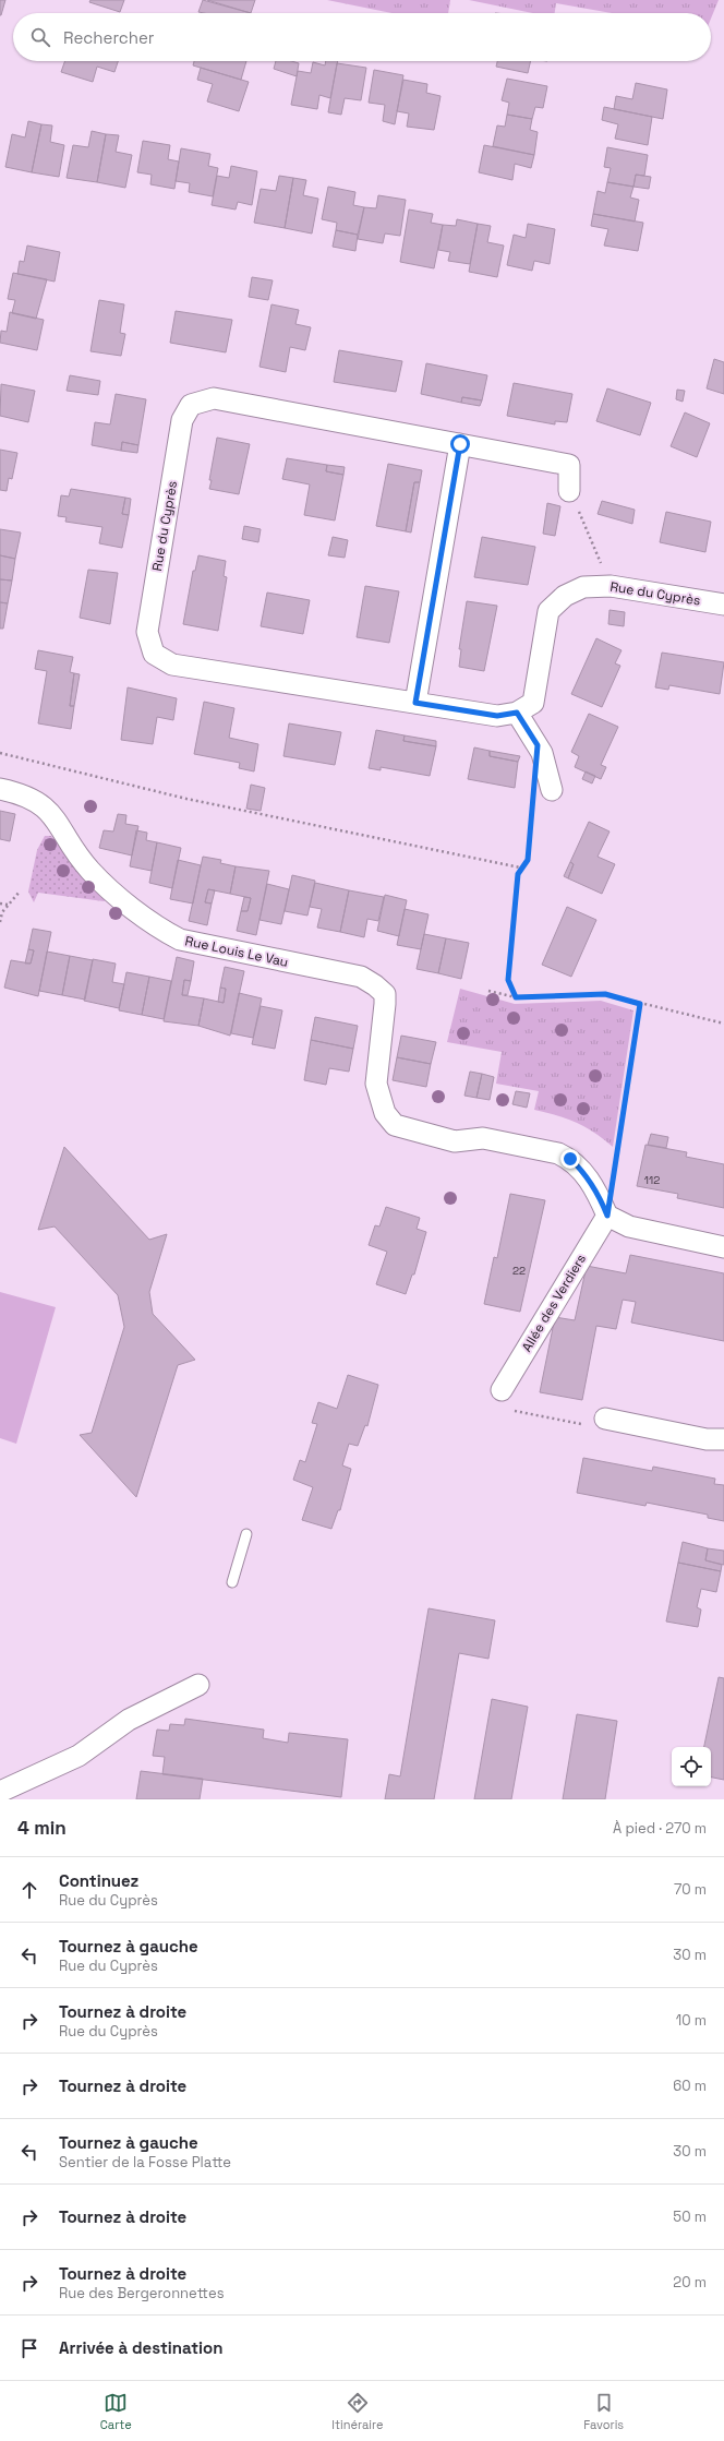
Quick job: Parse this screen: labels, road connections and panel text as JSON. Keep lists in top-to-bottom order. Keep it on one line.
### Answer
{"streets":{"street":["Rue du Cyprès","Rue Louis Le Vau","Allée des Verdiers"]},"crossings":[["Rue Louis Le Vau","Allée des Verdiers"]],"house_numbers":["112","22"],"page":{"search":"Rechercher","heading":["4 min","À pied · 270 m"],"list":[["Continuez","Rue du Cyprès","70 m"],["Tournez à gauche","Rue du Cyprès","30 m"],["Tournez à droite","Rue du Cyprès","10 m"],["Tournez à droite","60 m"],["Tournez à gauche","Sentier de la Fosse Platte","30 m"],["Tournez à droite","50 m"],["Tournez à droite","Rue des Bergeronnettes","20 m"],"Arrivée à destination"],"nav":["Carte","Itinéraire","Favoris"]}}
